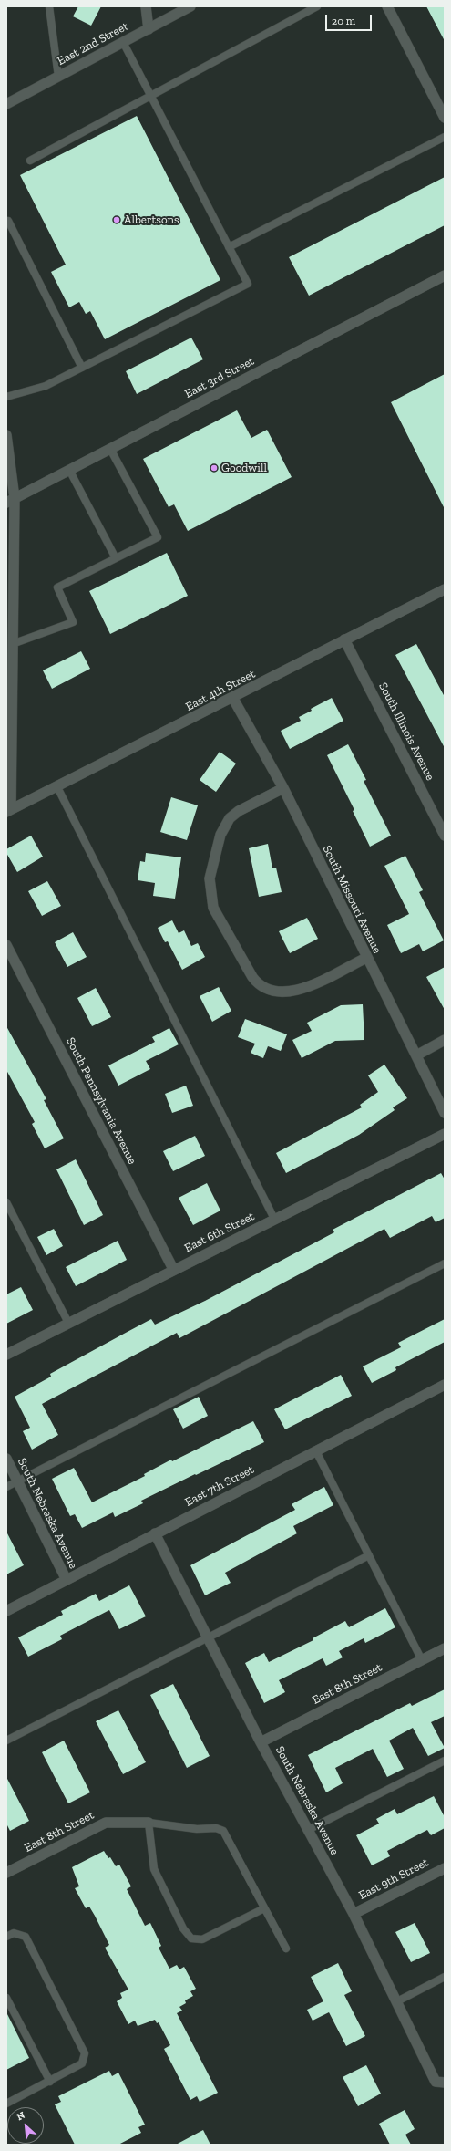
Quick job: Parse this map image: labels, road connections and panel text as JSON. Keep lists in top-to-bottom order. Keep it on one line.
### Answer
{"streets":{"street":["East 2nd Street","East 3rd Street","East 4th Street","South Illinois Avenue","South Missouri Avenue","South Pennsylvania Avenue","East 6th Street","East 7th Street","South Nebraska Avenue","East 8th Street","East 9th Street"]},"crossings":[["East 4th Street","South Illinois Avenue"],["East 4th Street","South Missouri Avenue"],["South Pennsylvania Avenue","East 6th Street"],["East 7th Street","South Nebraska Avenue"],["South Nebraska Avenue","East 8th Street"],["South Nebraska Avenue","East 9th Street"]],"places":["Albertsons","Goodwill"],"scale_bar":"20 m","north":"top left"}
